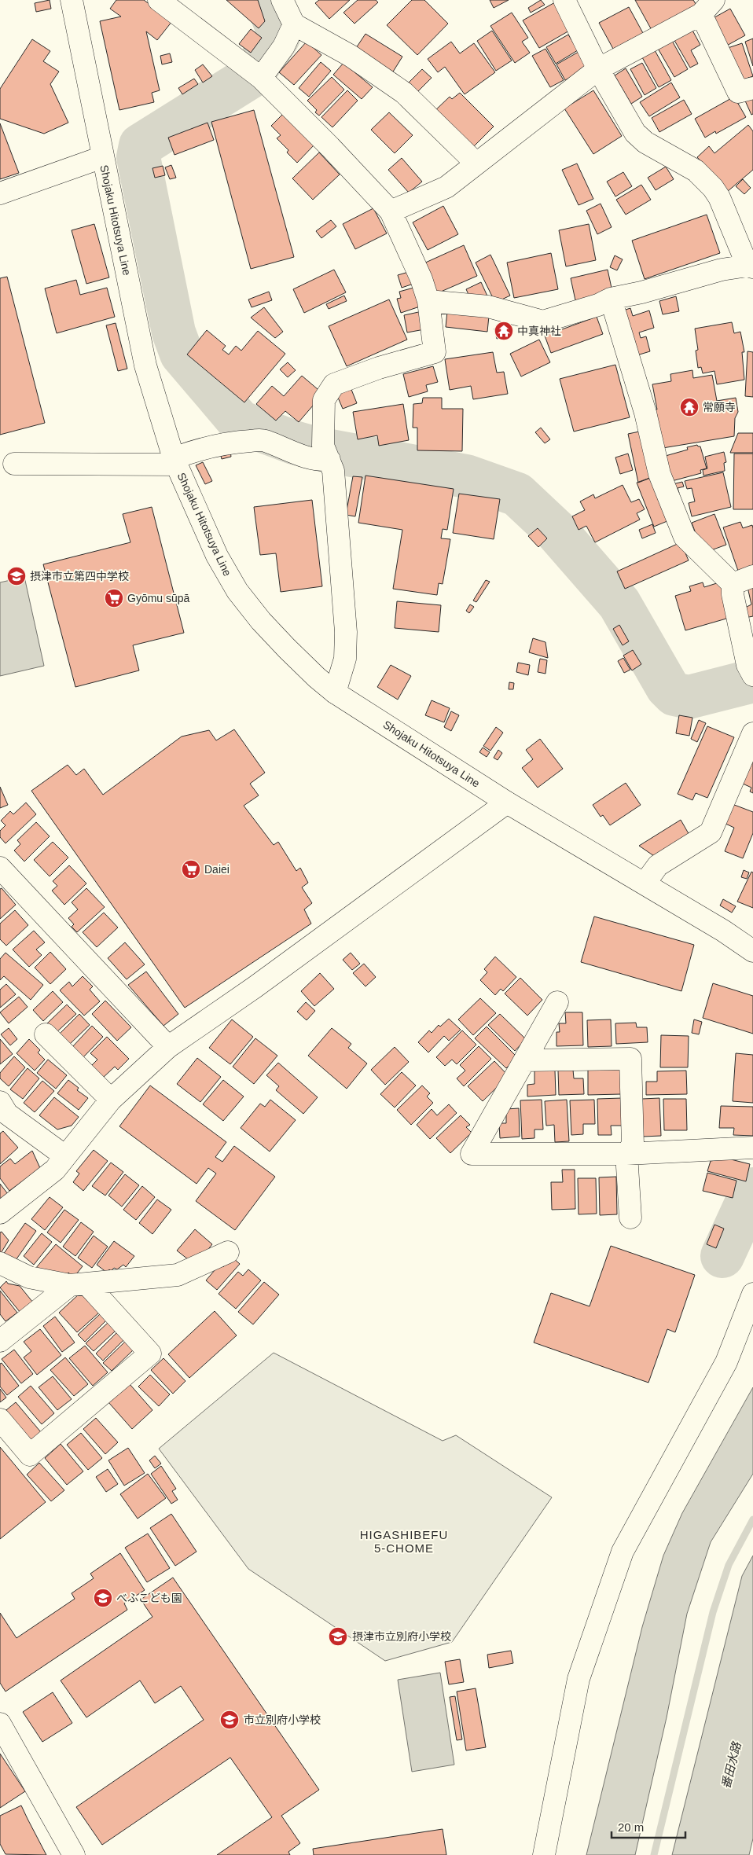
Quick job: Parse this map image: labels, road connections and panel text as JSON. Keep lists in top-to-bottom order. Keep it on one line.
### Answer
{"streets":{"street":["Shojaku Hitotsuya Line"]},"districts":["HIGASHIBEFU 5-CHOME"],"water":["番田水路"],"places":{"temple":["中真神社","常願寺"],"school or university":["摂津市立第四中学校","べふこども園","摂津市立別府小学校","市立別府小学校"],"supermarket":["Gyōmu sūpā","Daiei"]},"scale_bar":"20 m"}
